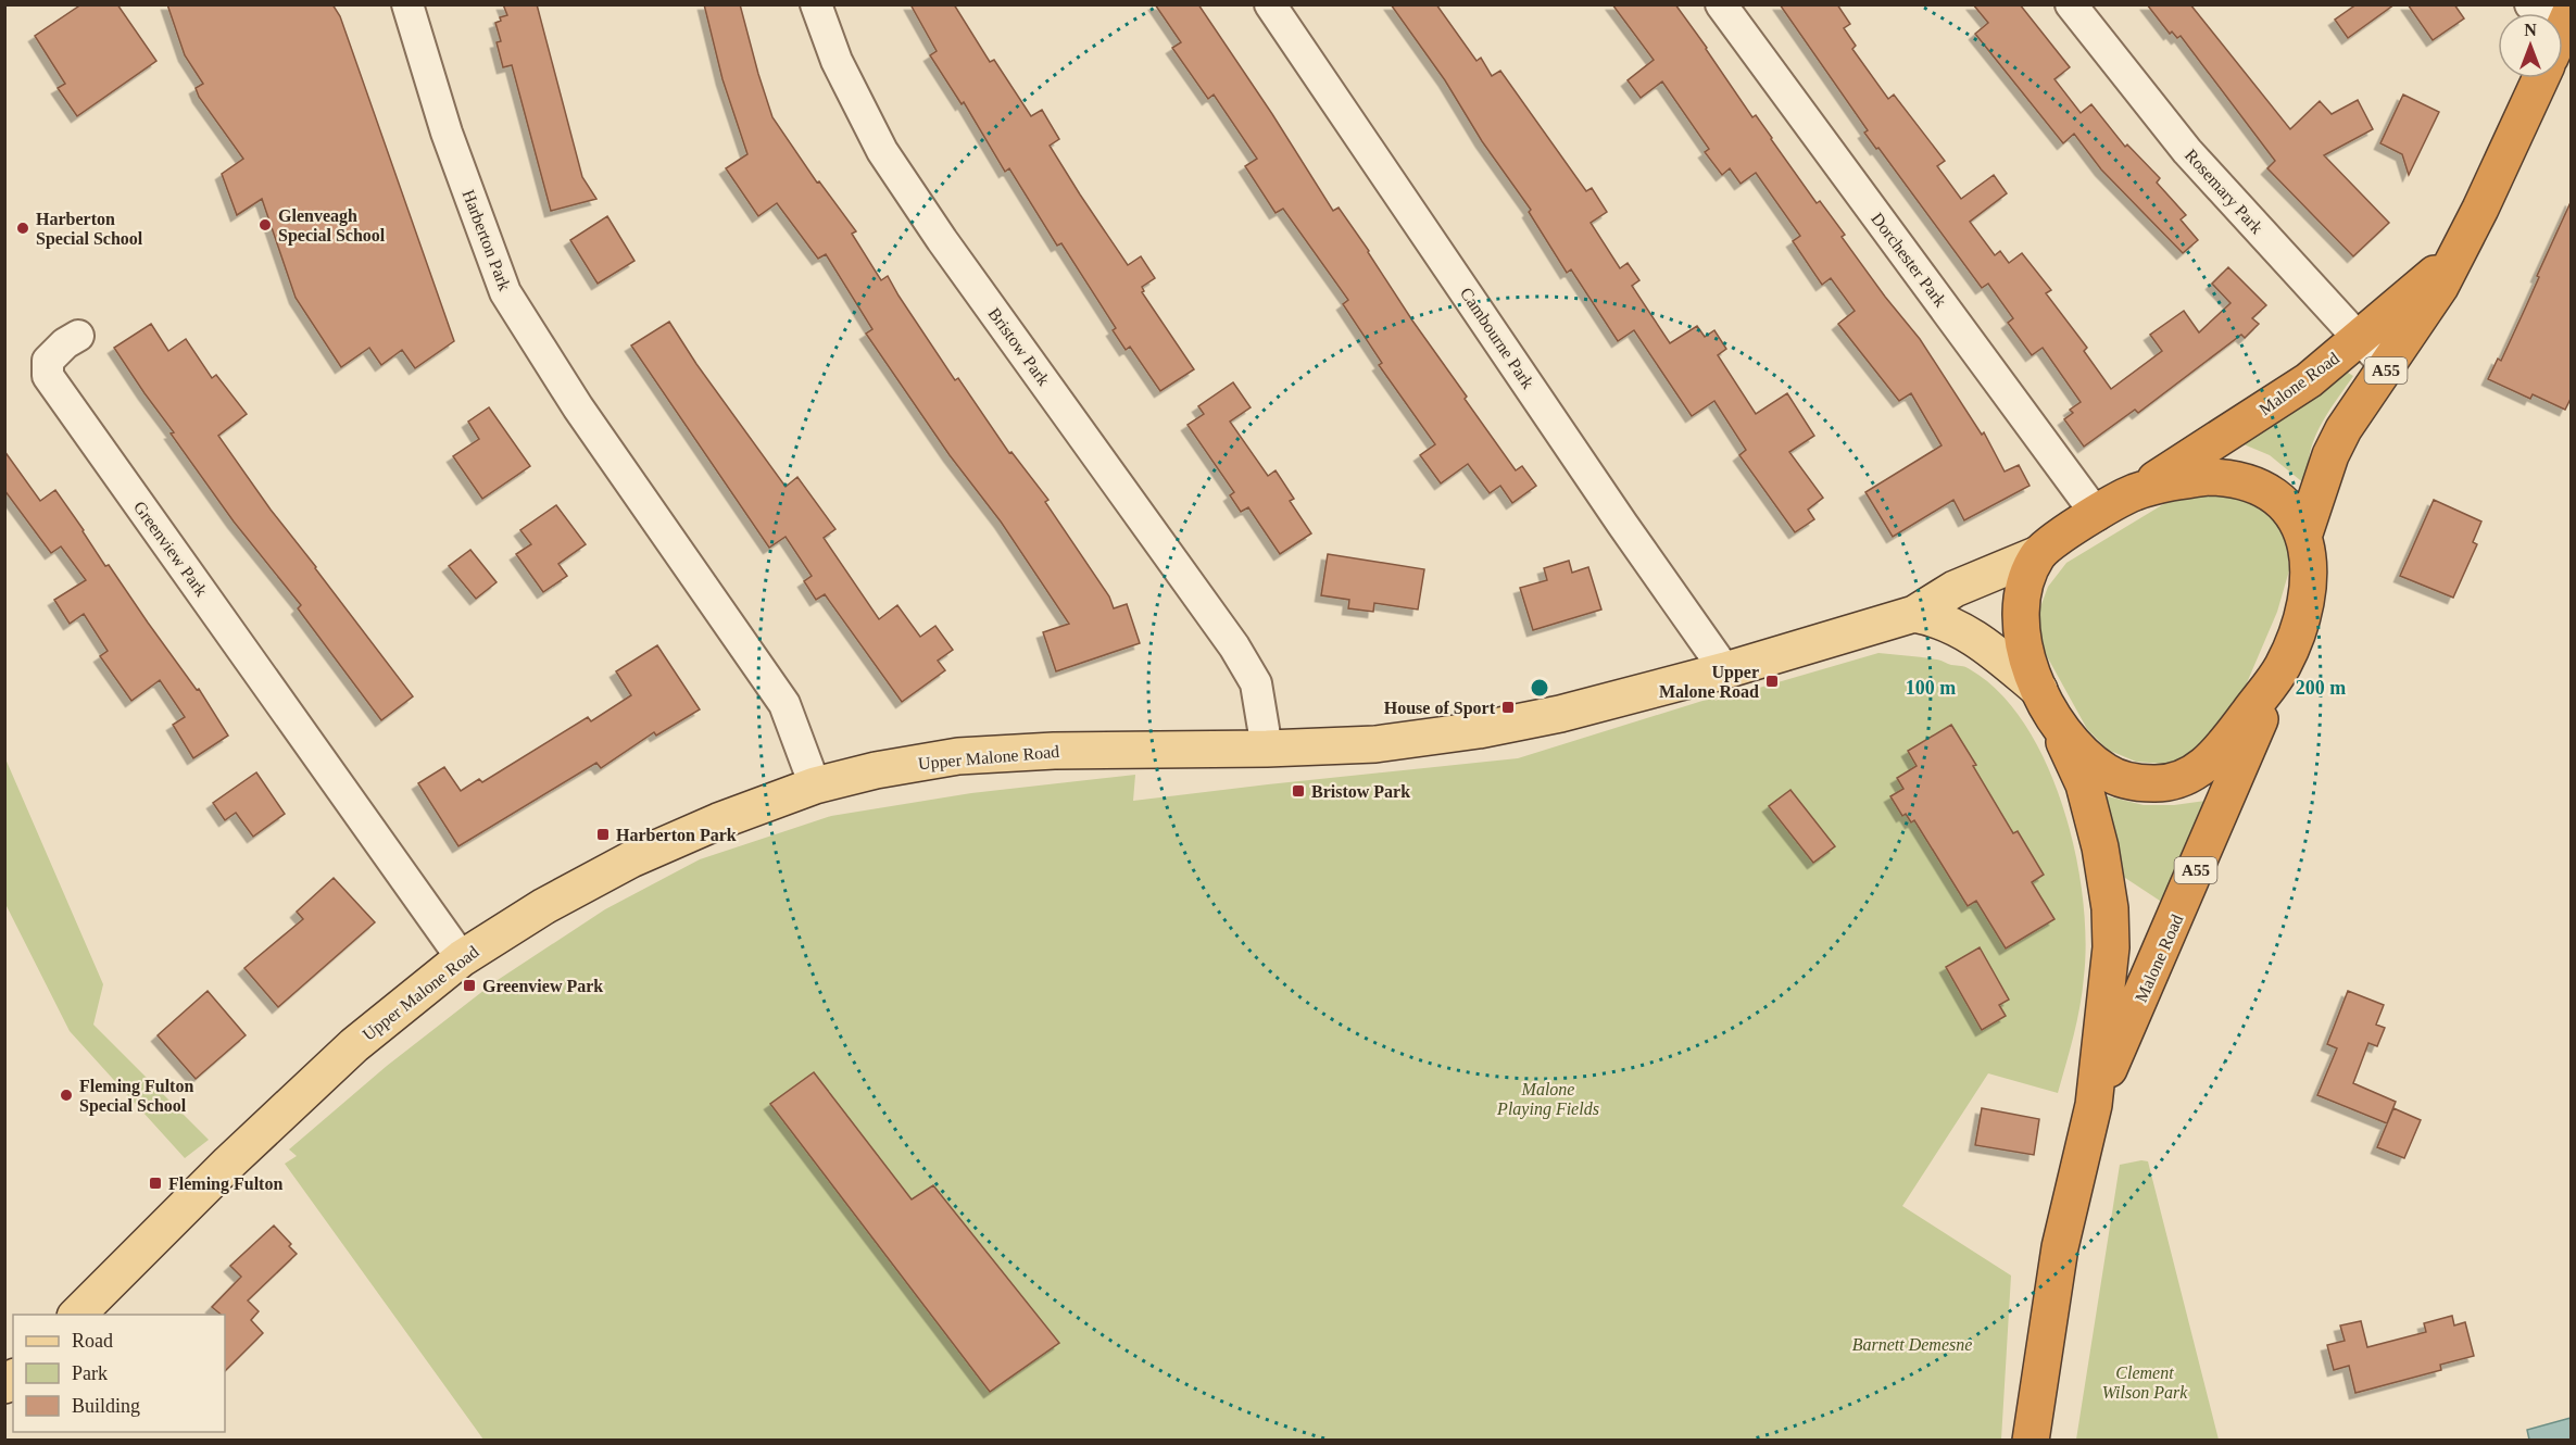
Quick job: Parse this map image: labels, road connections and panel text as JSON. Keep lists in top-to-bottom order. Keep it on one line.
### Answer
{"streets":{"highway":["A55","Malone Road"],"main road":["Upper Malone Road"],"street":["Rosemary Park","Harberton Park","Dorchester Park","Cambourne Park","Bristow Park","Greenview Park"]},"crossings":[["Rosemary Park","Malone Road"],["Harberton Park","Upper Malone Road"],["Dorchester Park","A55"],["Cambourne Park","Upper Malone Road"],["Bristow Park","Upper Malone Road"],["A55","Malone Road"],["A55","Upper Malone Road"],["Greenview Park","Upper Malone Road"]],"parks":["Malone Playing Fields","Barnett Demesne","Clement Wilson Park"],"places":{"other":["Glenveagh Special School","Harberton Special School","Fleming Fulton Special School"],"transit":["Upper Malone Road","House of Sport","Bristow Park","Harberton Park","Greenview Park","Fleming Fulton"]},"legend":["Road","Park","Building"],"north":"top","rings":["100 m","200 m"]}
